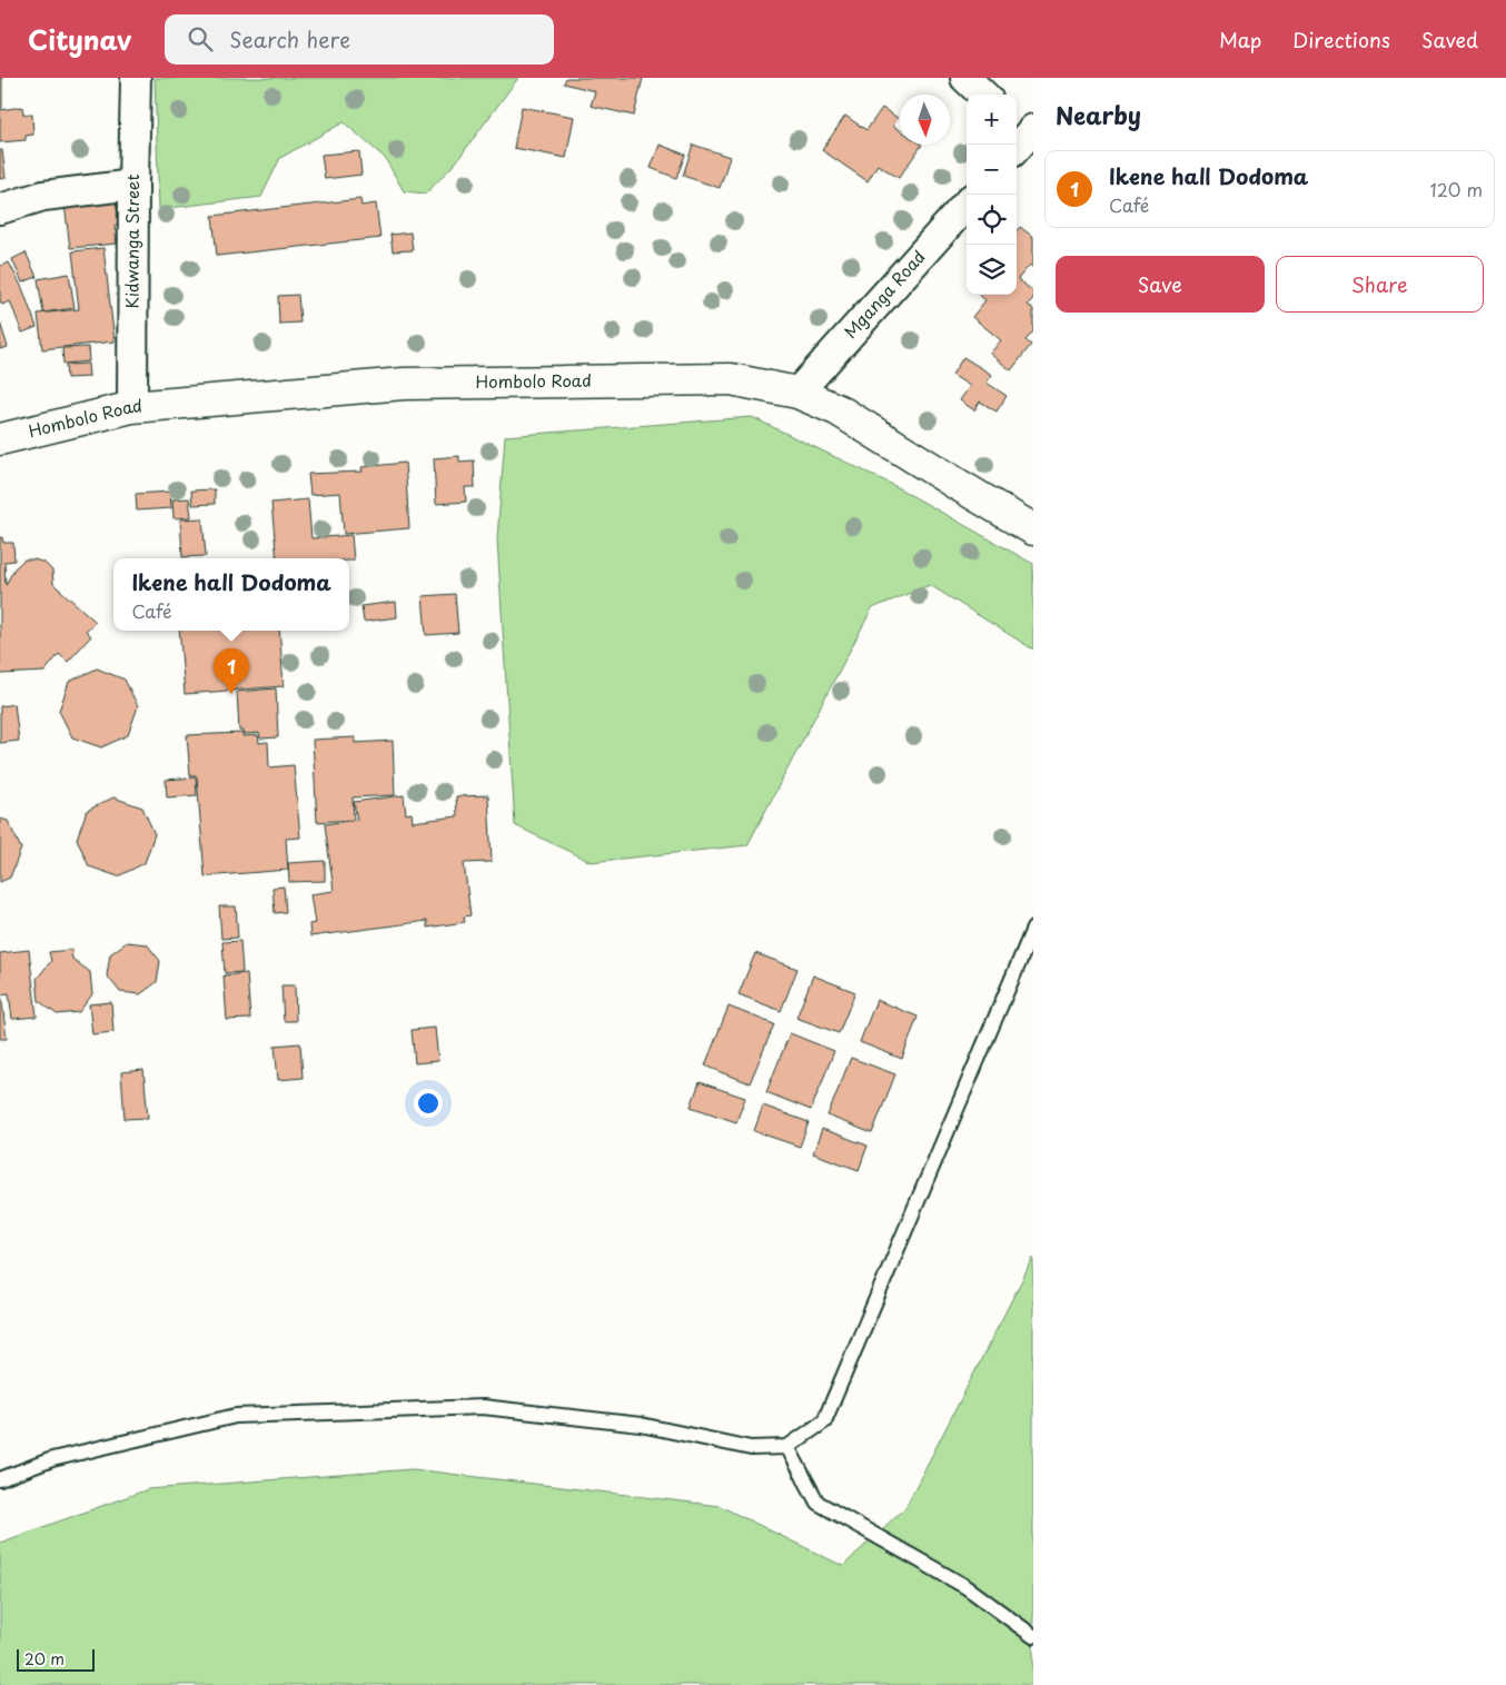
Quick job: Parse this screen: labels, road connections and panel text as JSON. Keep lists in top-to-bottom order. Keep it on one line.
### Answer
{"streets":{"street":["Kidwanga Street","Mganga Road","Hombolo Road"]},"crossings":[["Kidwanga Street","Hombolo Road"],["Mganga Road","Hombolo Road"]],"scale_bar":"20 m","north":"bottom","page":{"header":"Citynav","search":"Search here","nav":["Map","Directions","Saved"],"heading":"Nearby","map_buttons":["+","−"],"list":[{"mark":"1","name":"Ikene hall Dodoma","note":"Café","value":"120 m"}],"buttons":["Save","Share"],"popup":["Ikene hall Dodoma","Café"],"pins":"1","scale":"20 m"}}
